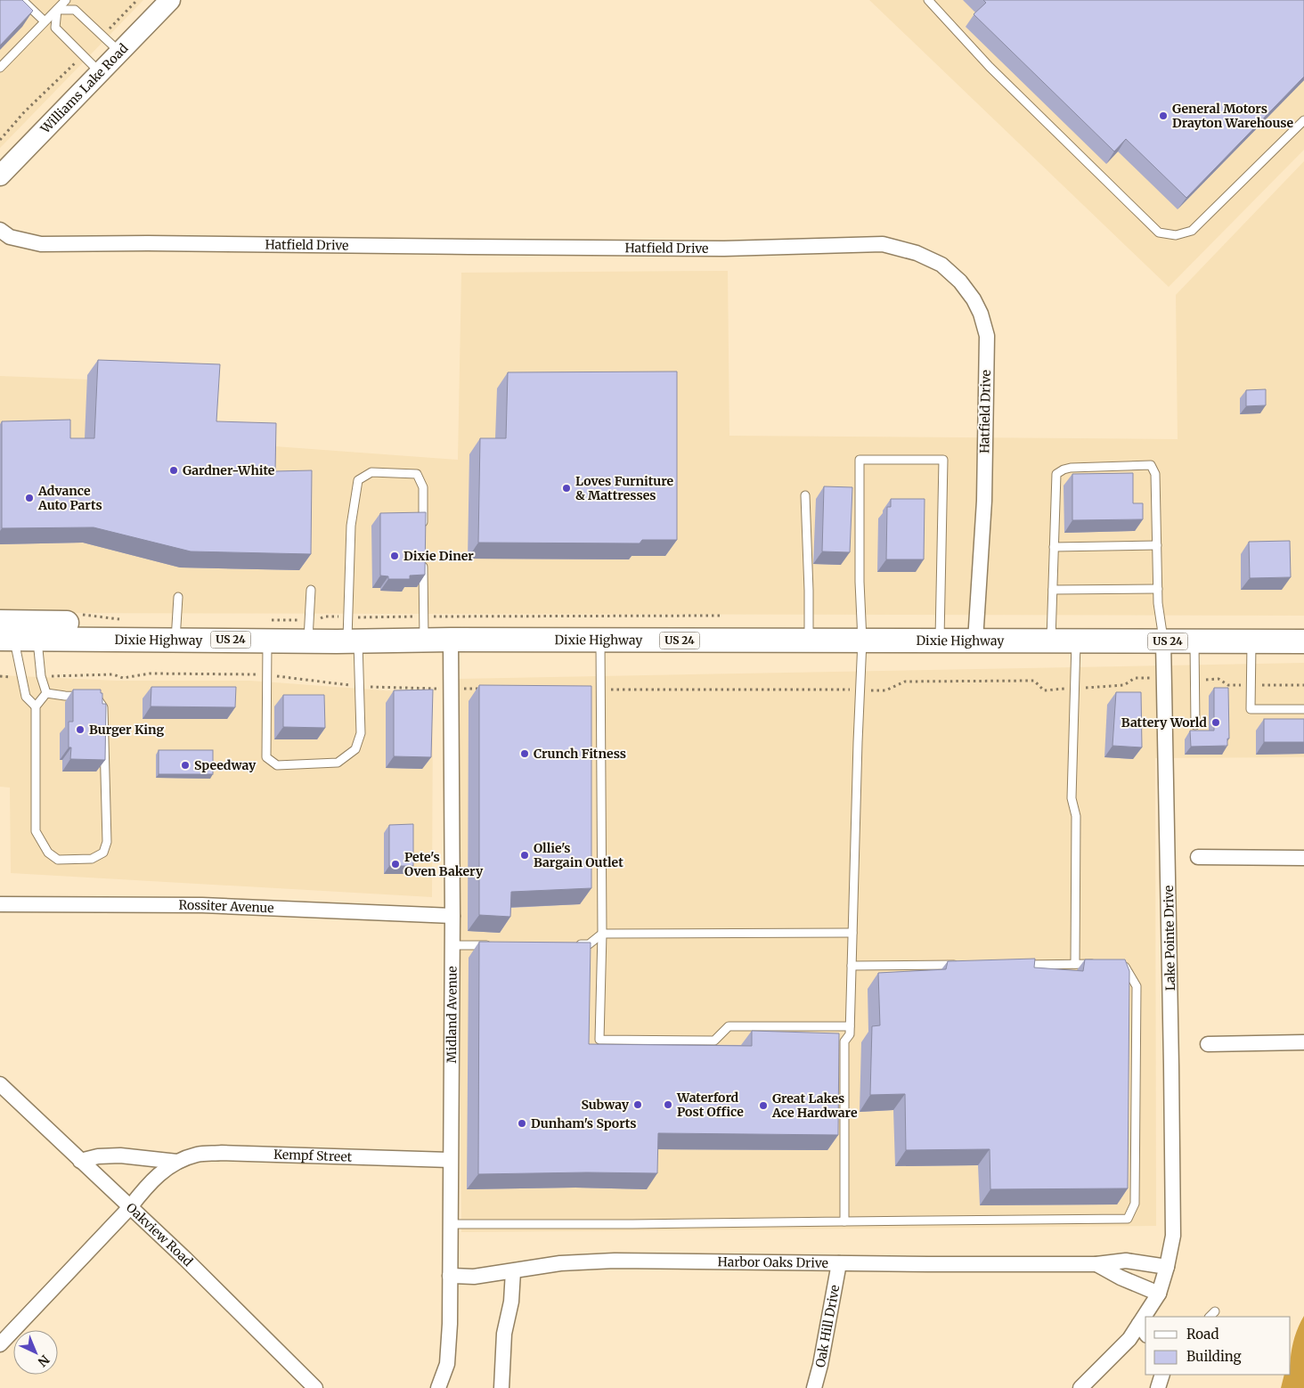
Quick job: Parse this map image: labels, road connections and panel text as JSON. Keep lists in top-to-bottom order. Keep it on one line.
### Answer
{"streets":{"main road":["Williams Lake Road","Dixie Highway","US 24"],"street":["Hatfield Drive","Rossiter Avenue","Lake Pointe Drive","Midland Avenue","Kempf Street","Oakview Road","Harbor Oaks Drive","Oak Hill Drive"]},"crossings":[["Hatfield Drive","Dixie Highway"],["Dixie Highway","Lake Pointe Drive"],["Dixie Highway","Midland Avenue"],["Rossiter Avenue","Midland Avenue"],["Lake Pointe Drive","Harbor Oaks Drive"],["Midland Avenue","Kempf Street"],["Midland Avenue","Harbor Oaks Drive"],["Kempf Street","Oakview Road"],["Harbor Oaks Drive","Oak Hill Drive"]],"places":["General Motors Drayton Warehouse","Gardner-White","Loves Furniture & Mattresses","Advance Auto Parts","Dixie Diner","Battery World","Burger King","Crunch Fitness","Speedway","Ollie's Bargain Outlet","Pete's Oven Bakery","Subway","Waterford Post Office","Great Lakes Ace Hardware","Dunham's Sports"],"legend":["Road","Building"],"north":"bottom right"}
